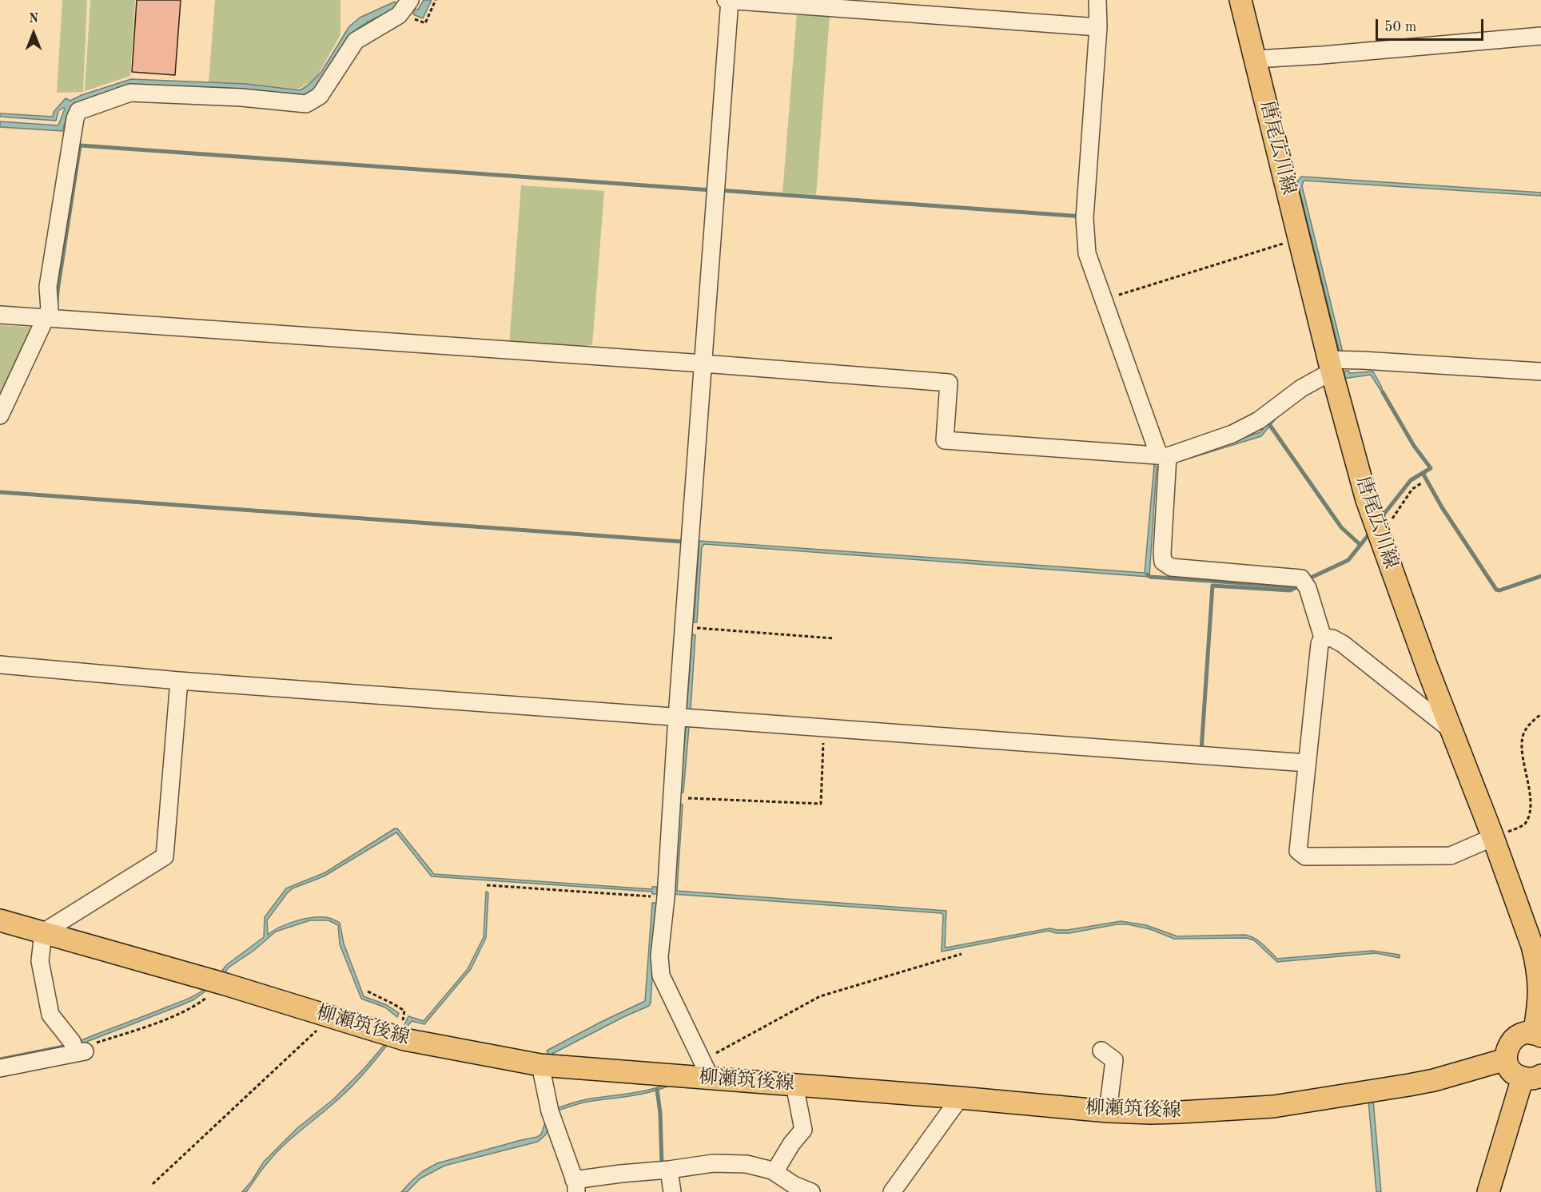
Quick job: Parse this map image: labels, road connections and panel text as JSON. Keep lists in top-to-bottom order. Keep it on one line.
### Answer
{"streets":{"main road":["唐尾広川線","柳瀬筑後線"]},"crossings":[["唐尾広川線","柳瀬筑後線"]],"scale_bar":"50 m","north":"top"}
